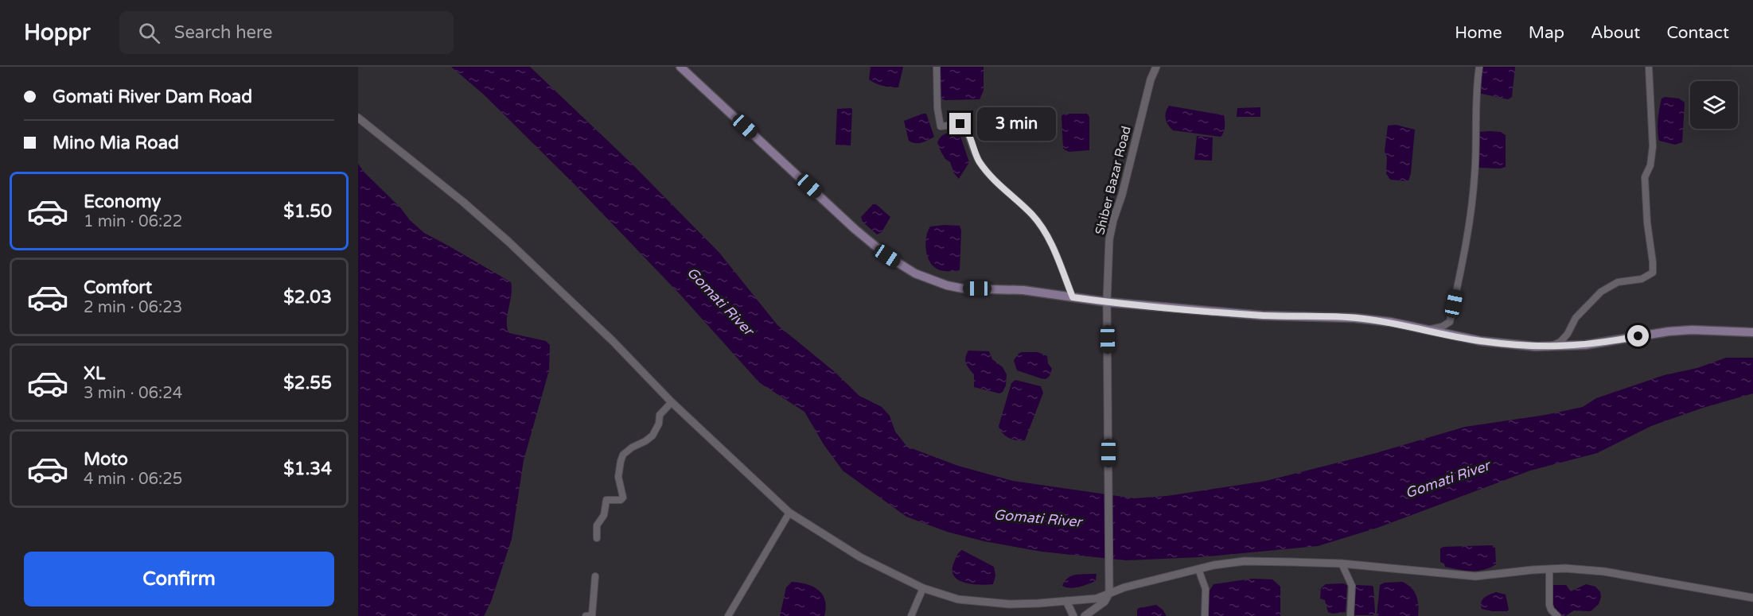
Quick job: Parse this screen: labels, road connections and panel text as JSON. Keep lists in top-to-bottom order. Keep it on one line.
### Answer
{"streets":{"street":["Shiber Bazar Road"]},"water":["Gomati River"],"page":{"header":"Hoppr","search":"Search here","nav":["Home","Map","About","Contact"],"banner":["Gomati River Dam Road","Mino Mia Road"],"bubble":"3 min","list":[{"name":"Economy","note":"1 min · 06:22","value":"$1.50"},{"name":"Comfort","note":"2 min · 06:23","value":"$2.03"},{"name":"XL","note":"3 min · 06:24","value":"$2.55"},{"name":"Moto","note":"4 min · 06:25","value":"$1.34"}],"buttons":"Confirm"}}
